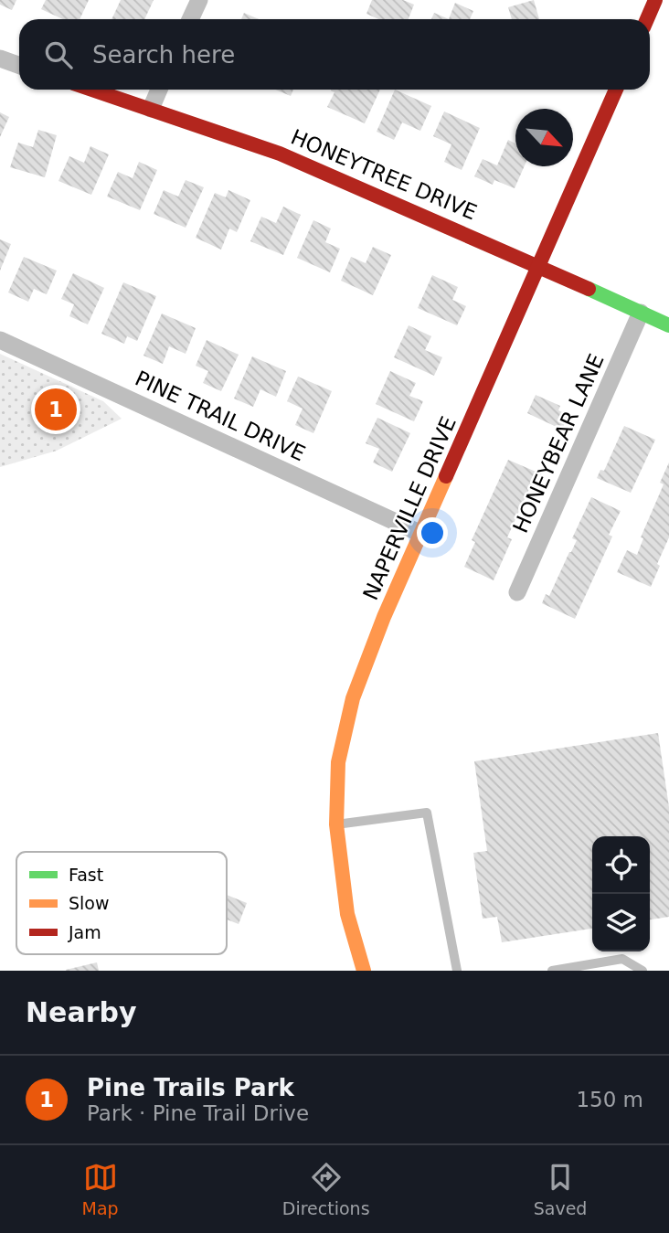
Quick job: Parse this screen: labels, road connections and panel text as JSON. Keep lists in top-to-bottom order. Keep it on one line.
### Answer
{"streets":{"street":["HONEYTREE DRIVE","PINE TRAIL DRIVE","HONEYBEAR LANE","NAPERVILLE DRIVE"]},"crossings":[["HONEYTREE DRIVE","HONEYBEAR LANE"],["HONEYTREE DRIVE","NAPERVILLE DRIVE"],["PINE TRAIL DRIVE","NAPERVILLE DRIVE"]],"legend":["Fast","Slow","Jam"],"north":"bottom right","page":{"search":"Search here","pins":"1","heading":"Nearby","list":[{"mark":"1","name":"Pine Trails Park","note":"Park · Pine Trail Drive","value":"150 m"}],"nav":["Map","Directions","Saved"]}}
